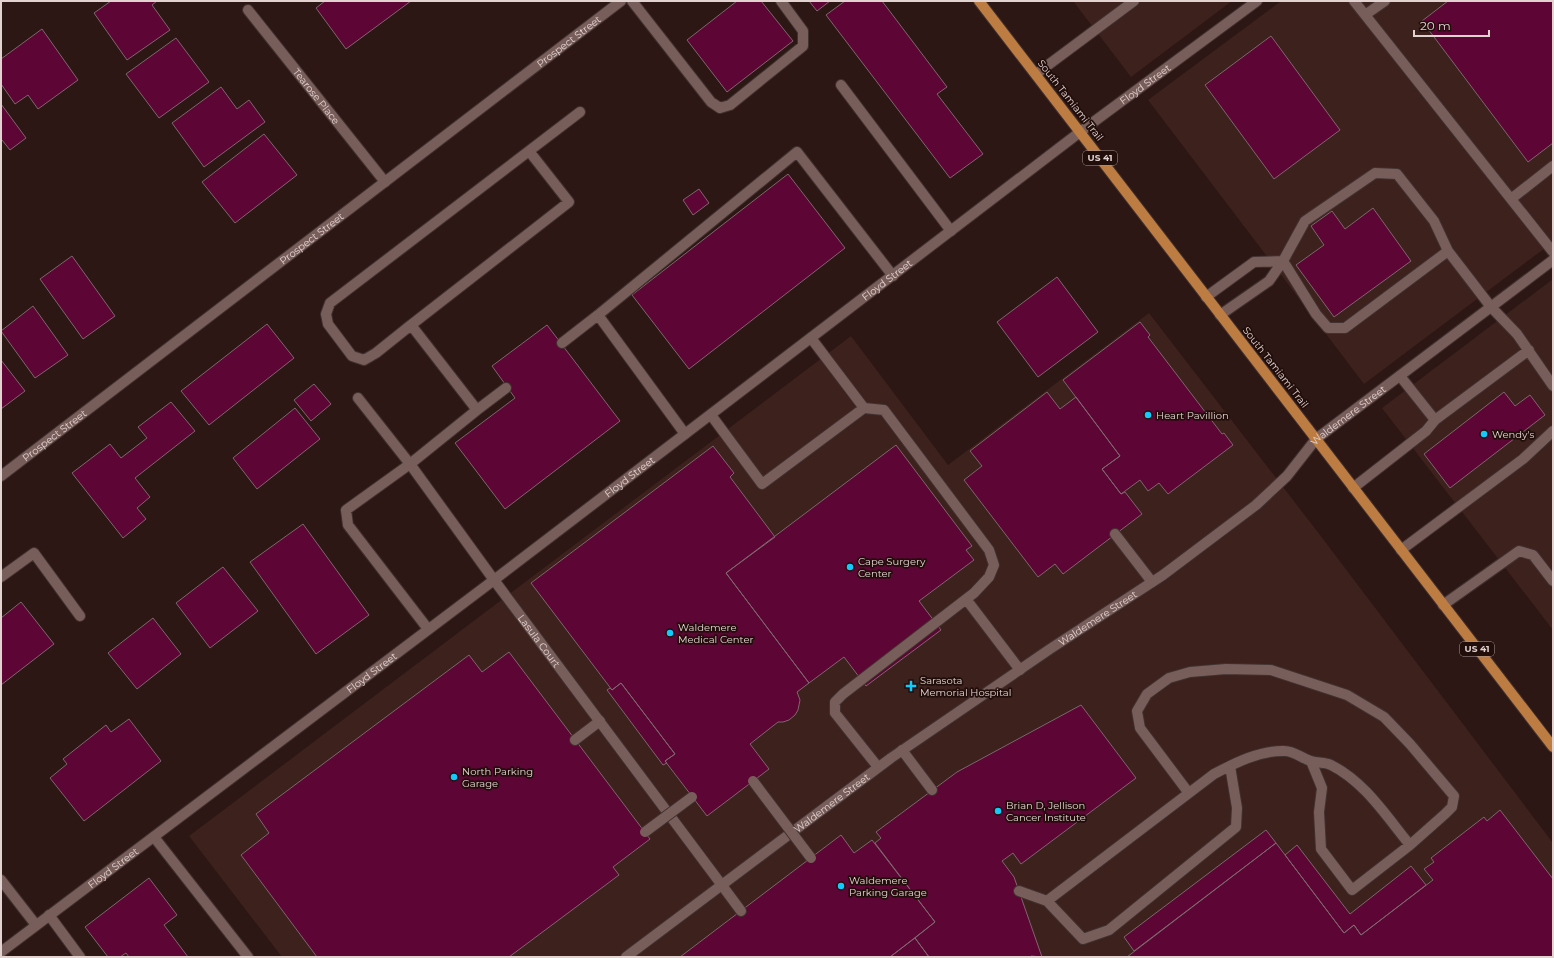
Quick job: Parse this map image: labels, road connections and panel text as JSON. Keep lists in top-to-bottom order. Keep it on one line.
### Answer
{"streets":{"main road":["South Tamiami Trail","US 41"],"street":["Prospect Street","Floyd Street","Tearose Place","Waldemere Street","Lasula Court"]},"crossings":[["Prospect Street","Tearose Place"],["Floyd Street","South Tamiami Trail"],["Floyd Street","Lasula Court"],["South Tamiami Trail","Waldemere Street"],["Waldemere Street","Lasula Court"]],"places":{"other":["Heart Pavillion","Wendy's","Cape Surgery Center","Waldemere Medical Center","North Parking Garage","Brian D, Jellison Cancer Institute","Waldemere Parking Garage"],"health":["Sarasota Memorial Hospital"]},"scale_bar":"20 m"}
